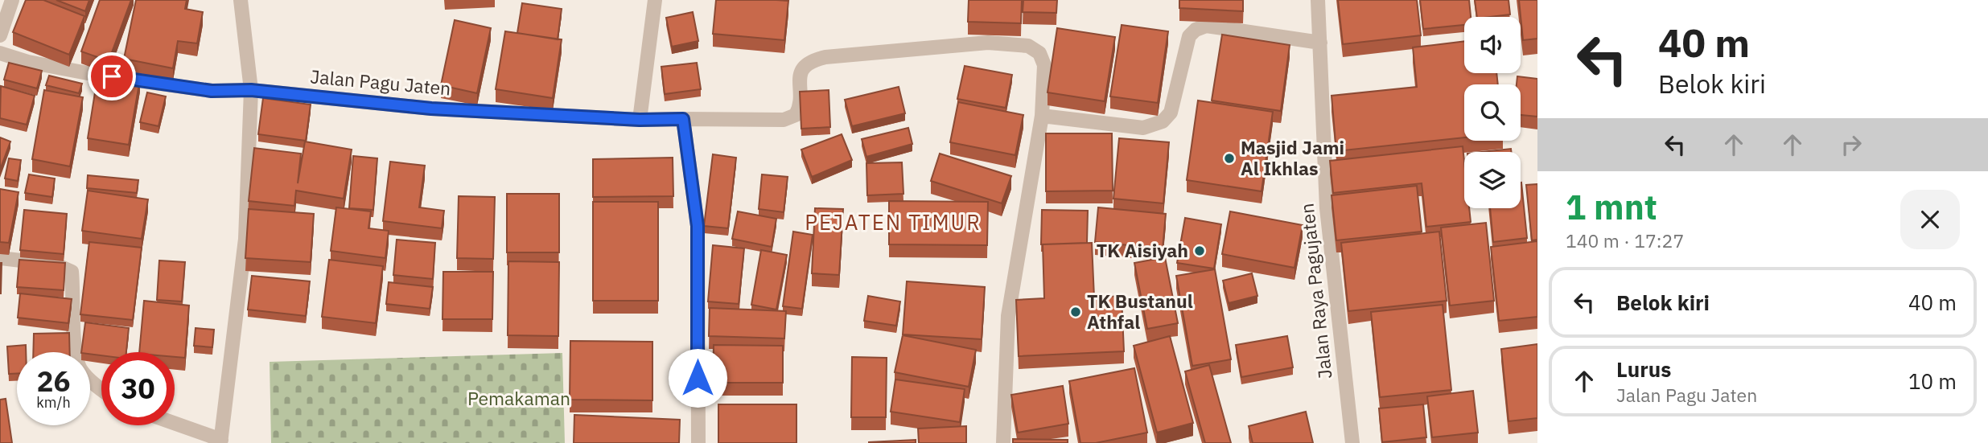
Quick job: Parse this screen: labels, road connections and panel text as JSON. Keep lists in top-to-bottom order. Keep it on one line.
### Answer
{"streets":{"street":["Jalan Pagu Jaten","Jalan Raya Pagujaten"]},"districts":["PEJATEN TIMUR"],"parks":["Pemakaman"],"places":["Masjid Jami Al Ikhlas","TK Aisiyah","TK Bustanul Athfal"],"page":{"turn":["40 m","Belok kiri"],"heading":["1 mnt","140 m · 17:27"],"list":[{"name":"Belok kiri","value":"40 m"},{"name":"Lurus","note":"Jalan Pagu Jaten","value":"10 m"}],"speed":"26 km/h","limit":"30"}}
